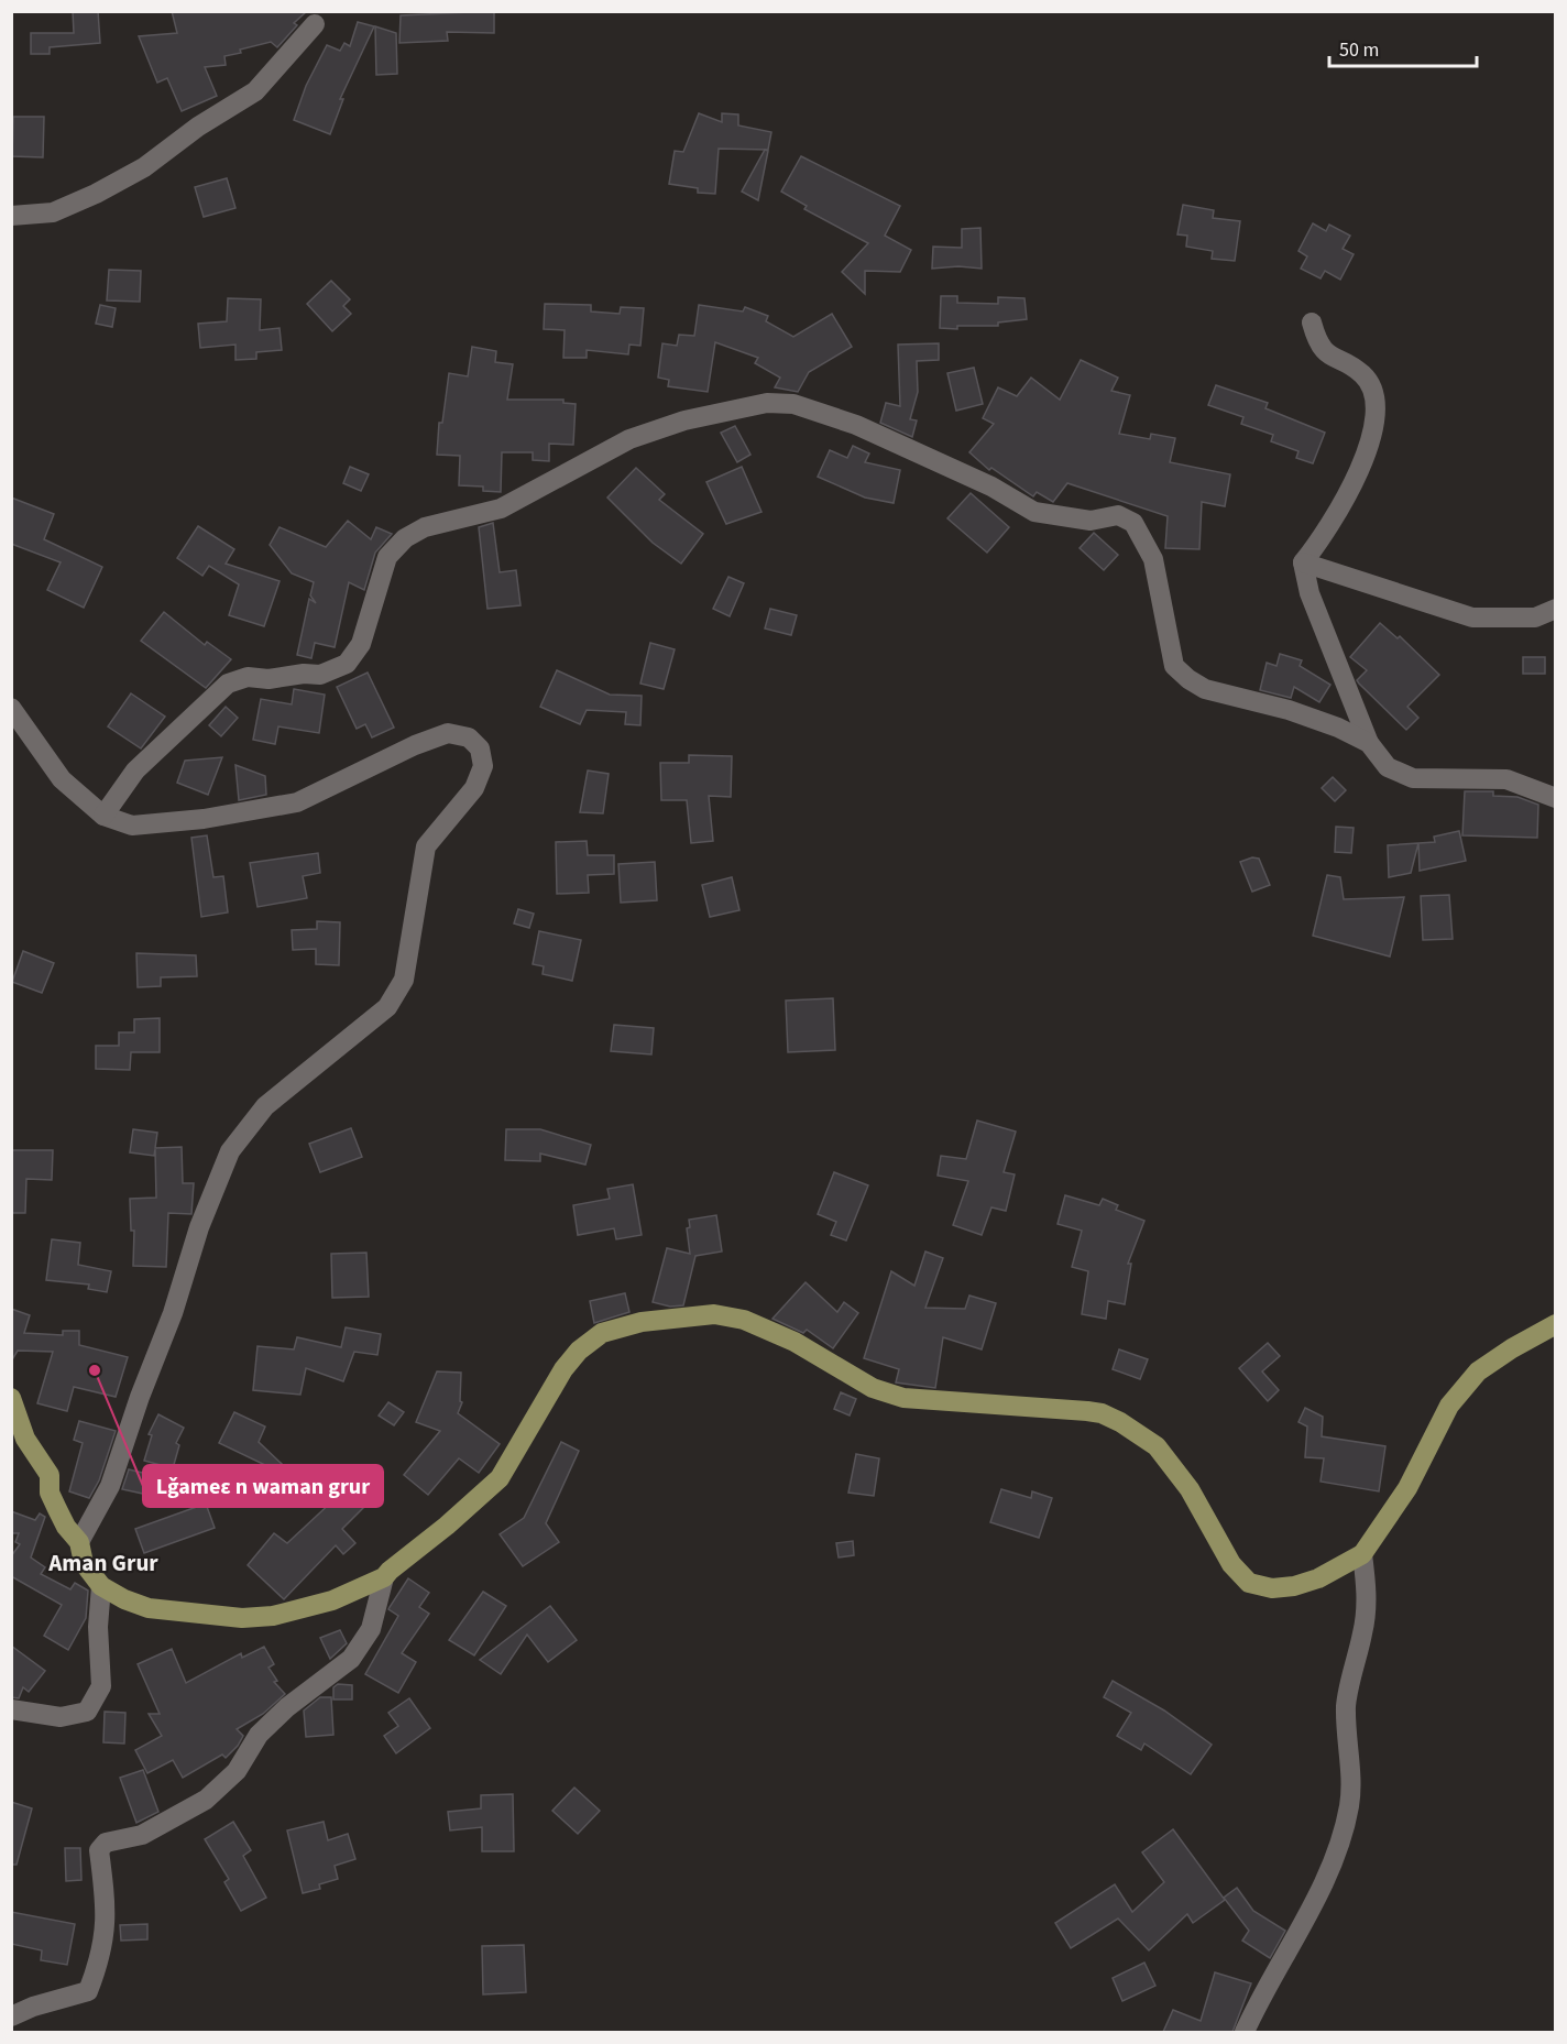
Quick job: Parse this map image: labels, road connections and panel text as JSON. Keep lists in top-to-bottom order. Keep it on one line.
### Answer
{"districts":["Aman Grur"],"places":["Lǧameε n waman grur"],"scale_bar":"50 m"}
